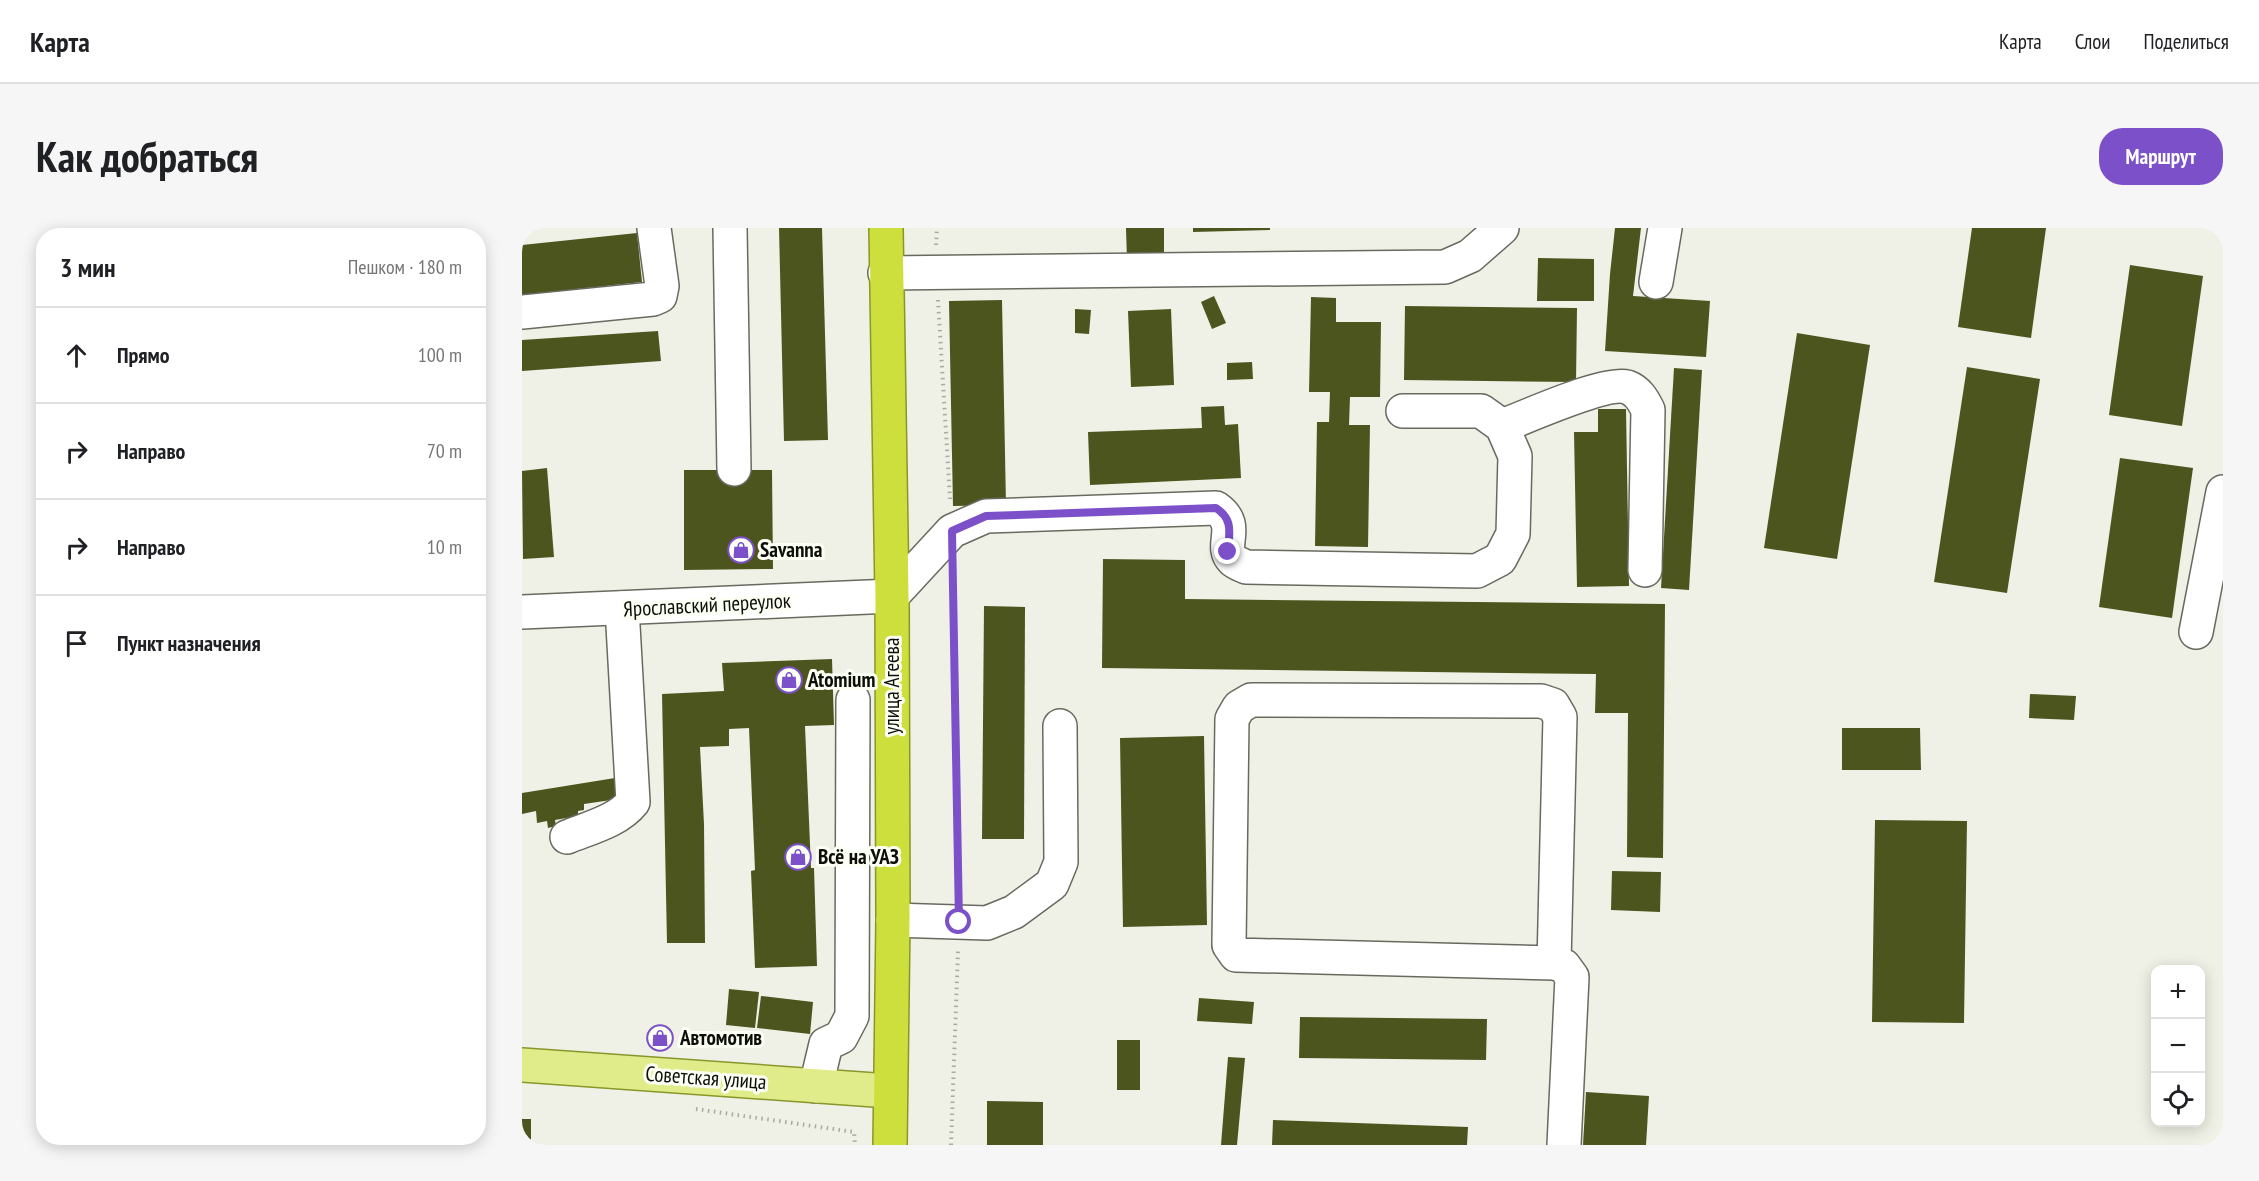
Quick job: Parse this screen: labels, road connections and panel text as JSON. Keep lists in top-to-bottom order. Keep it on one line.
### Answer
{"streets":{"highway":["улица Агеева"],"main road":["Советская улица"],"lane":["Ярославский переулок"]},"crossings":[["Ярославский переулок","улица Агеева"],["улица Агеева","Советская улица"]],"places":{"shop":["Savanna","Atomium","Всё на УАЗ","Автомотив"]},"page":{"header":"Карта","nav":["Карта","Слои","Поделиться"],"buttons":"Маршрут","title":"Как добраться","heading":["3 мин","Пешком · 180 m"],"list":[["Прямо","100 m"],["Направо","70 m"],["Направо","10 m"],"Пункт назначения"],"map_buttons":["+","−"]}}
